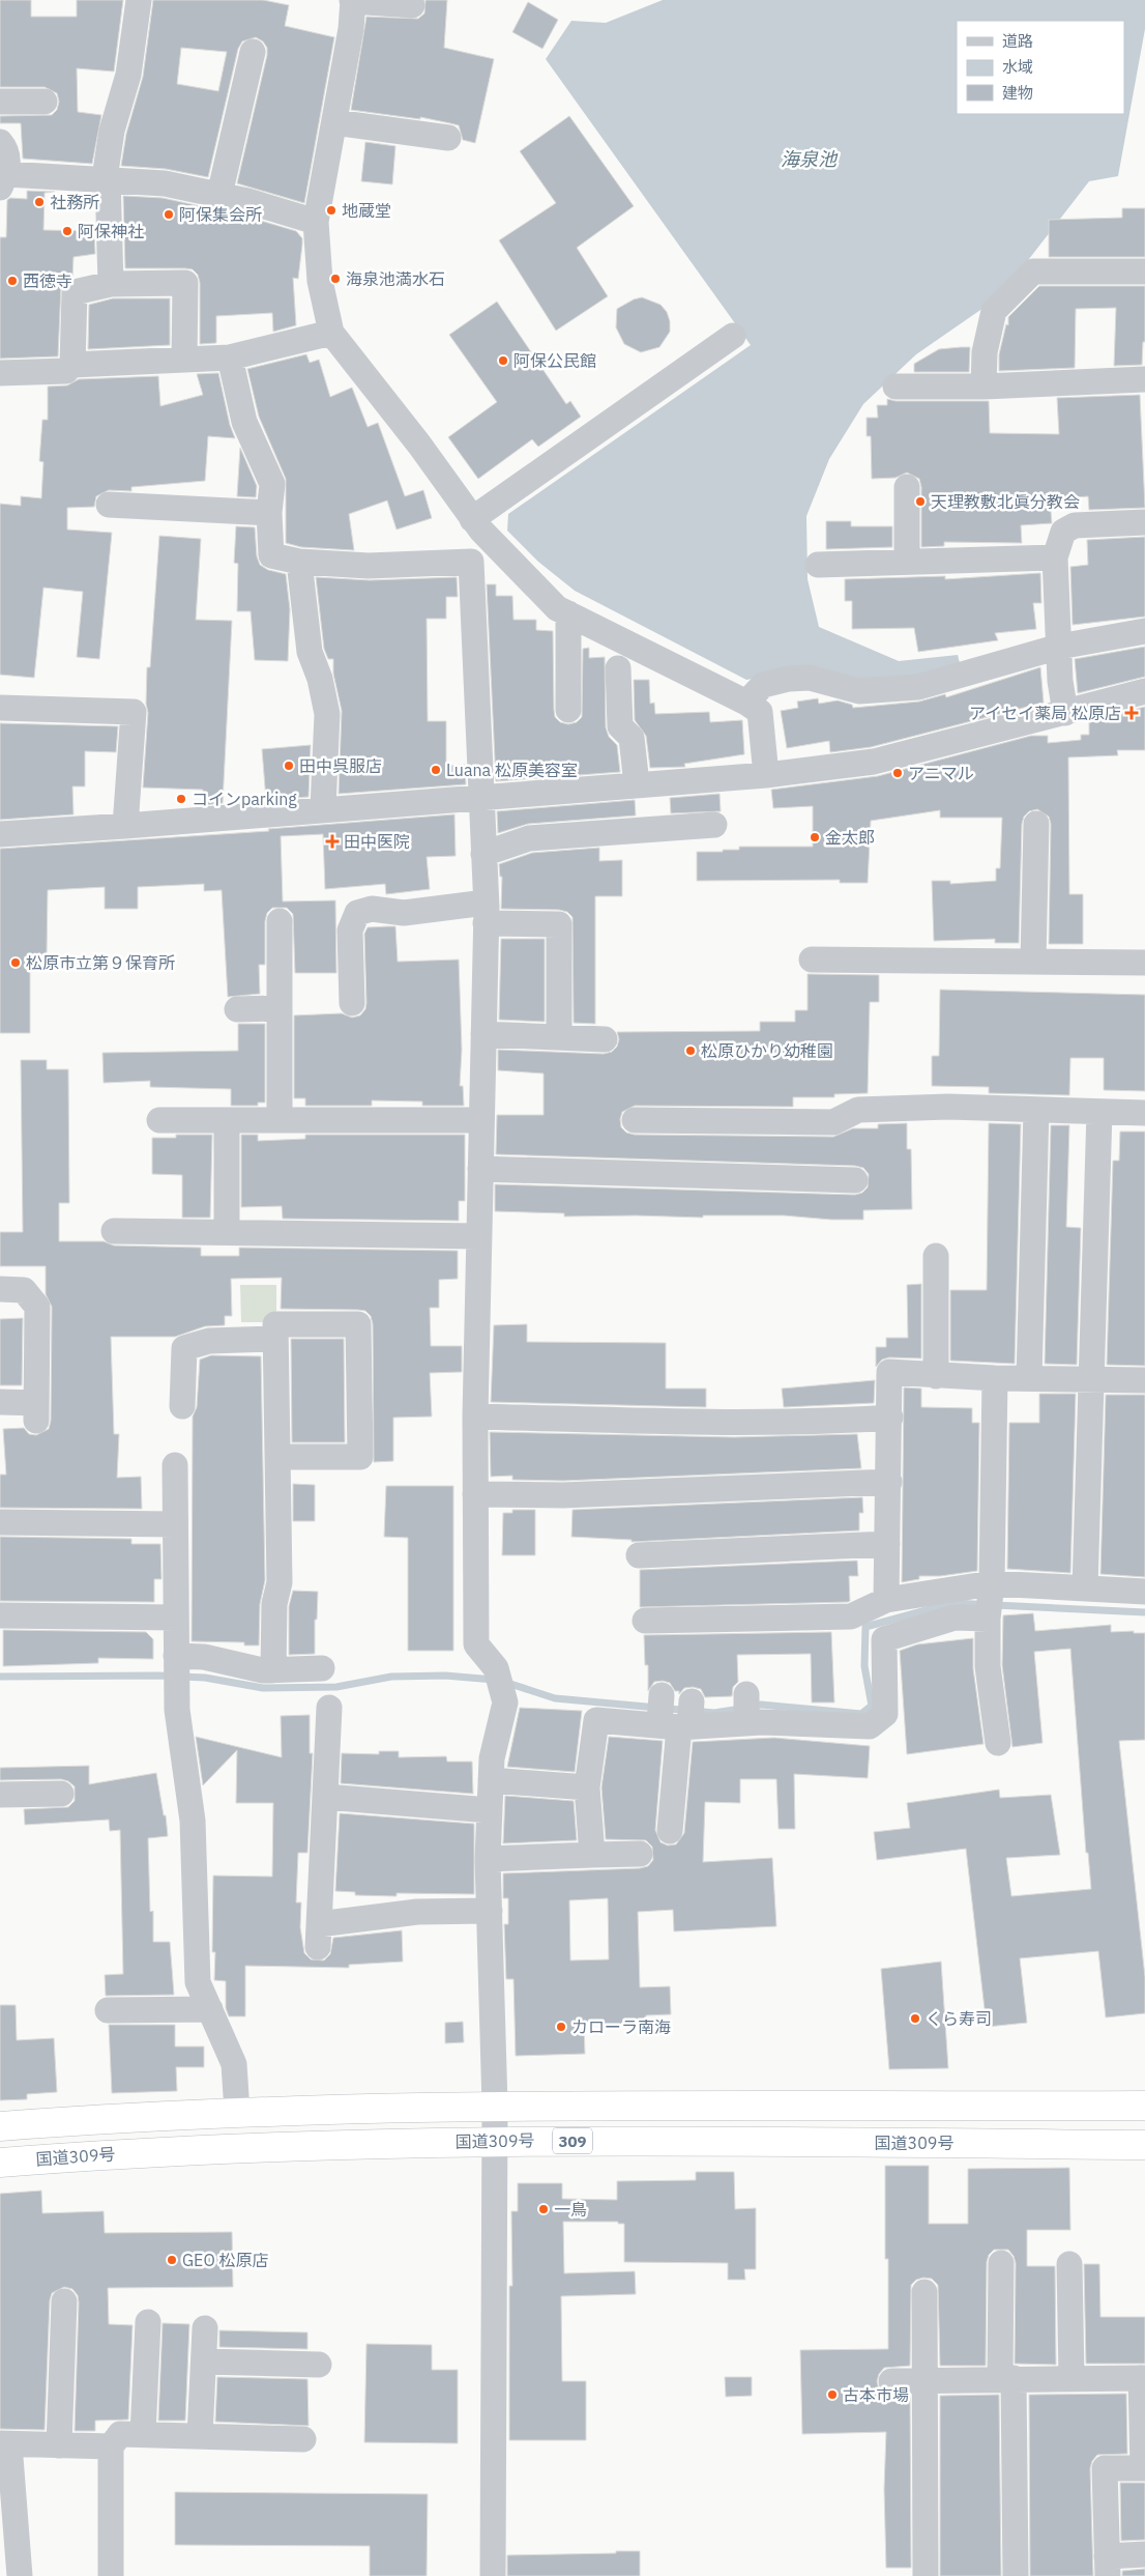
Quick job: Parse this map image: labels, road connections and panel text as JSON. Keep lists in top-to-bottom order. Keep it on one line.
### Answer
{"streets":{"highway":["国道309号","309"]},"water":["海泉池"],"places":{"other":["社務所","地蔵堂","阿保集会所","阿保神社","海泉池満水石","西徳寺","阿保公民館","天理教敷北眞分教会","田中呉服店","Luana 松原美容室","アニマル","コインparking","金太郎","松原市立第９保育所","松原ひかり幼稚園","くら寿司","カローラ南海","一鳥","GEO 松原店","古本市場"],"health":["アイセイ薬局 松原店","田中医院"]},"legend":["道路","水域","建物"]}
